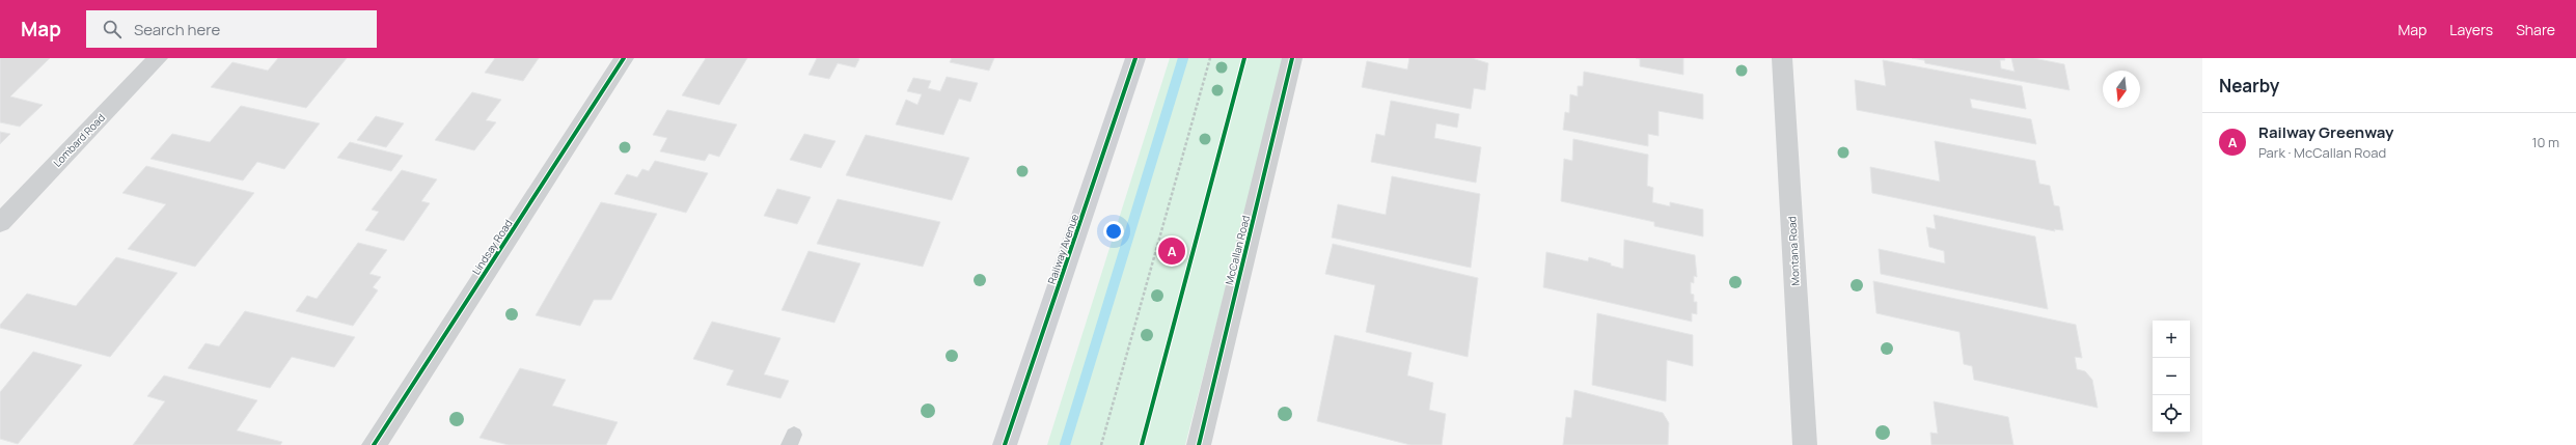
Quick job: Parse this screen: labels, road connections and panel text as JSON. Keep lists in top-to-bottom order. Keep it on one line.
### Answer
{"streets":{"main road":["Railway Avenue"],"street":["Lombard Road","Lindsay Road","McCallan Road","Montana Road"]},"north":"bottom","page":{"header":"Map","search":"Search here","nav":["Map","Layers","Share"],"heading":"Nearby","list":[{"mark":"A","name":"Railway Greenway","note":"Park · McCallan Road","value":"10 m"}],"pins":"A","map_buttons":["+","−"]}}
